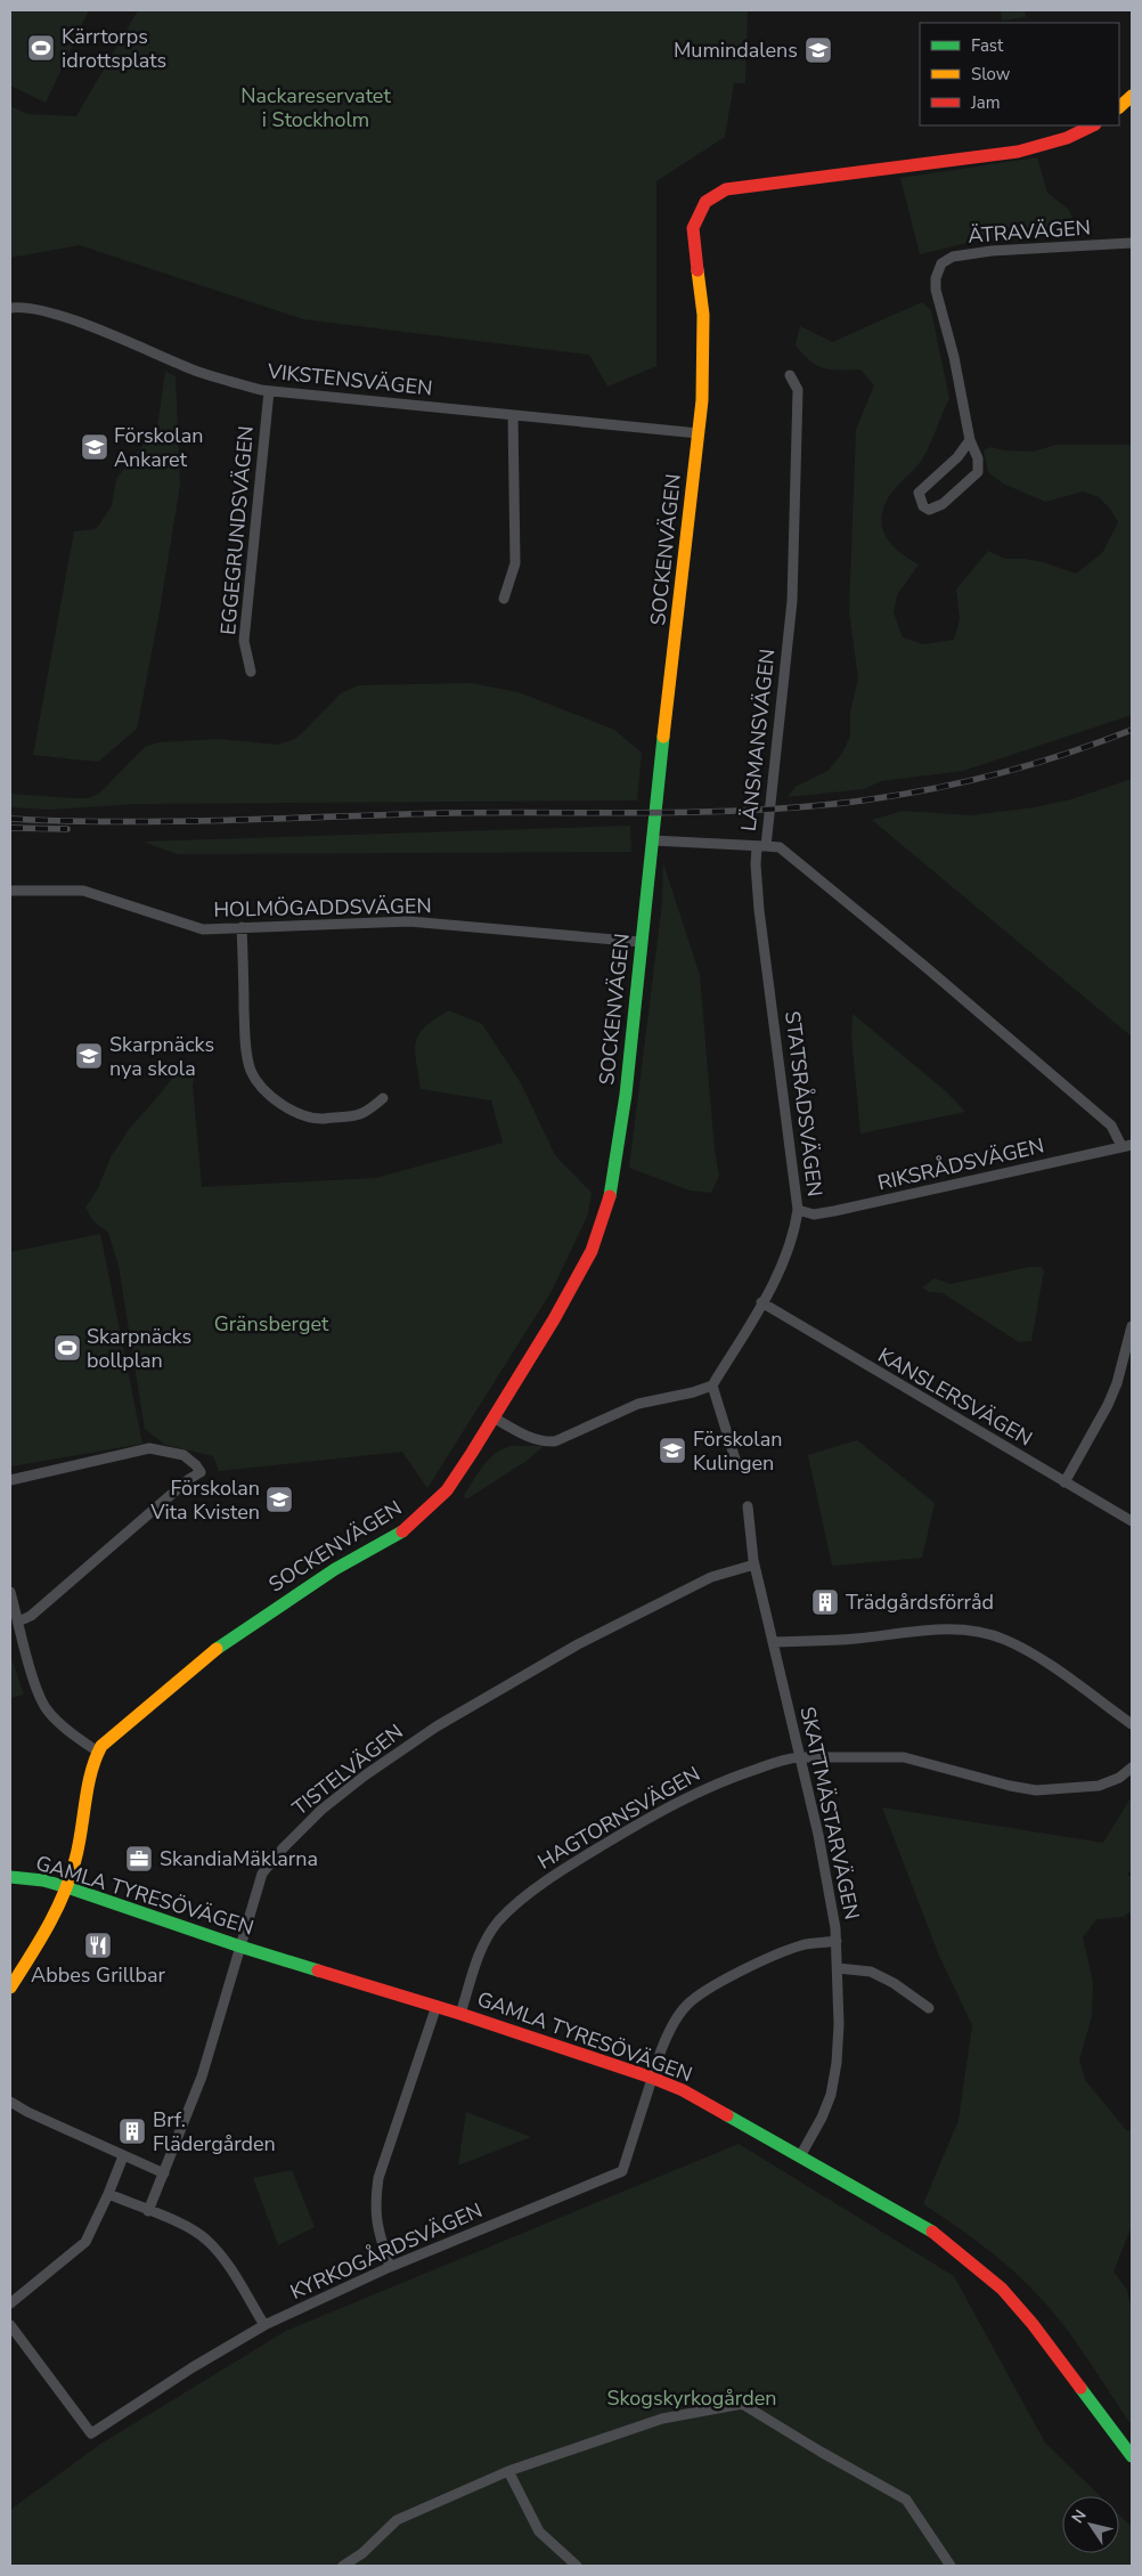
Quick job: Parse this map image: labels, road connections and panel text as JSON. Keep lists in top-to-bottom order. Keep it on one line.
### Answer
{"streets":{"street":["ÄTRAVÄGEN","VIKSTENSVÄGEN","EGGEGRUNDSVÄGEN","SOCKENVÄGEN","LÄNSMANSVÄGEN","HOLMÖGADDSVÄGEN","STATSRÅDSVÄGEN","RIKSRÅDSVÄGEN","KANSLERSVÄGEN","TISTELVÄGEN","SKATTMÄSTARVÄGEN","HAGTORNSVÄGEN","GAMLA TYRESÖVÄGEN","KYRKOGÅRDSVÄGEN"]},"crossings":[["VIKSTENSVÄGEN","EGGEGRUNDSVÄGEN"],["VIKSTENSVÄGEN","SOCKENVÄGEN"],["SOCKENVÄGEN","HOLMÖGADDSVÄGEN"],["LÄNSMANSVÄGEN","STATSRÅDSVÄGEN"],["LÄNSMANSVÄGEN","RIKSRÅDSVÄGEN"],["STATSRÅDSVÄGEN","RIKSRÅDSVÄGEN"],["STATSRÅDSVÄGEN","KANSLERSVÄGEN"],["TISTELVÄGEN","SKATTMÄSTARVÄGEN"],["TISTELVÄGEN","GAMLA TYRESÖVÄGEN"],["SKATTMÄSTARVÄGEN","HAGTORNSVÄGEN"],["SKATTMÄSTARVÄGEN","GAMLA TYRESÖVÄGEN"],["HAGTORNSVÄGEN","GAMLA TYRESÖVÄGEN"],["GAMLA TYRESÖVÄGEN","KYRKOGÅRDSVÄGEN"]],"parks":["Nackareservatet i Stockholm","Gränsberget","Skogskyrkogården"],"places":{"sports":["Kärrtorps idrottsplats","Skarpnäcks bollplan"],"school or university":["Mumindalens","Förskolan Ankaret","Skarpnäcks nya skola","Förskolan Kulingen","Förskolan Vita Kvisten"],"building":["Trädgårdsförråd","Brf. Flädergården"],"office":["SkandiaMäklarna"],"restaurant":["Abbes Grillbar"]},"legend":["Fast","Slow","Jam"],"north":"top left"}
